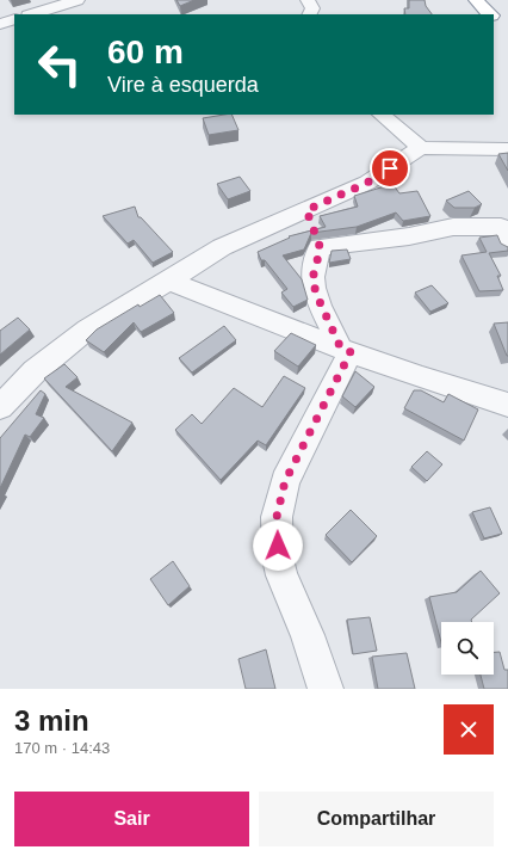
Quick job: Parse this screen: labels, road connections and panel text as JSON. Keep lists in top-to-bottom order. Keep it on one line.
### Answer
{"page":{"turn":["60 m","Vire à esquerda"],"heading":["3 min","170 m · 14:43"],"buttons":["Sair","Compartilhar"]}}
